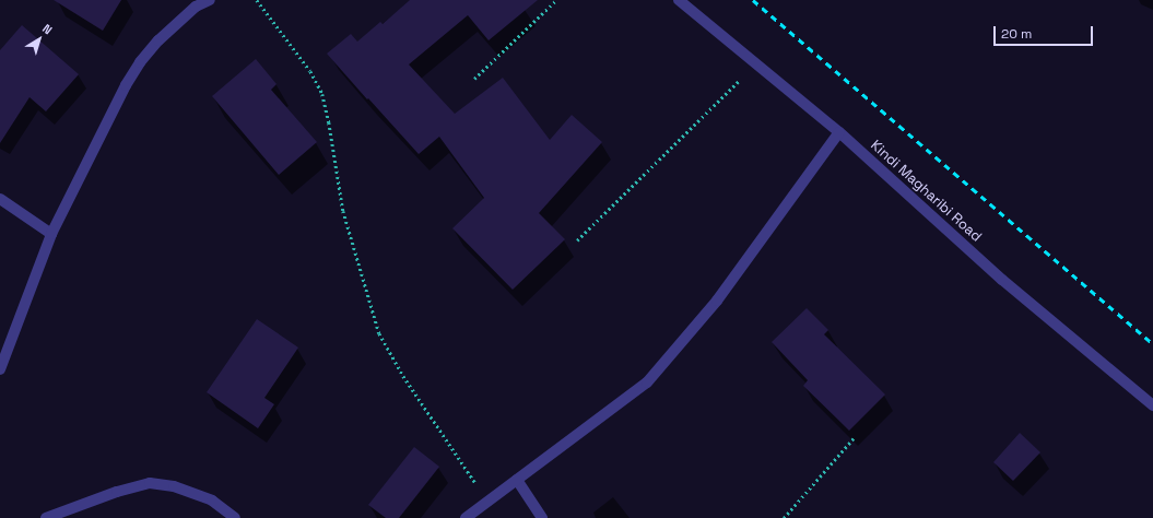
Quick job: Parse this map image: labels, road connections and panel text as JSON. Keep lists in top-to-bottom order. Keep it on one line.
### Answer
{"streets":{"street":["Kindi Magharibi Road"]},"scale_bar":"20 m","north":"top right"}
